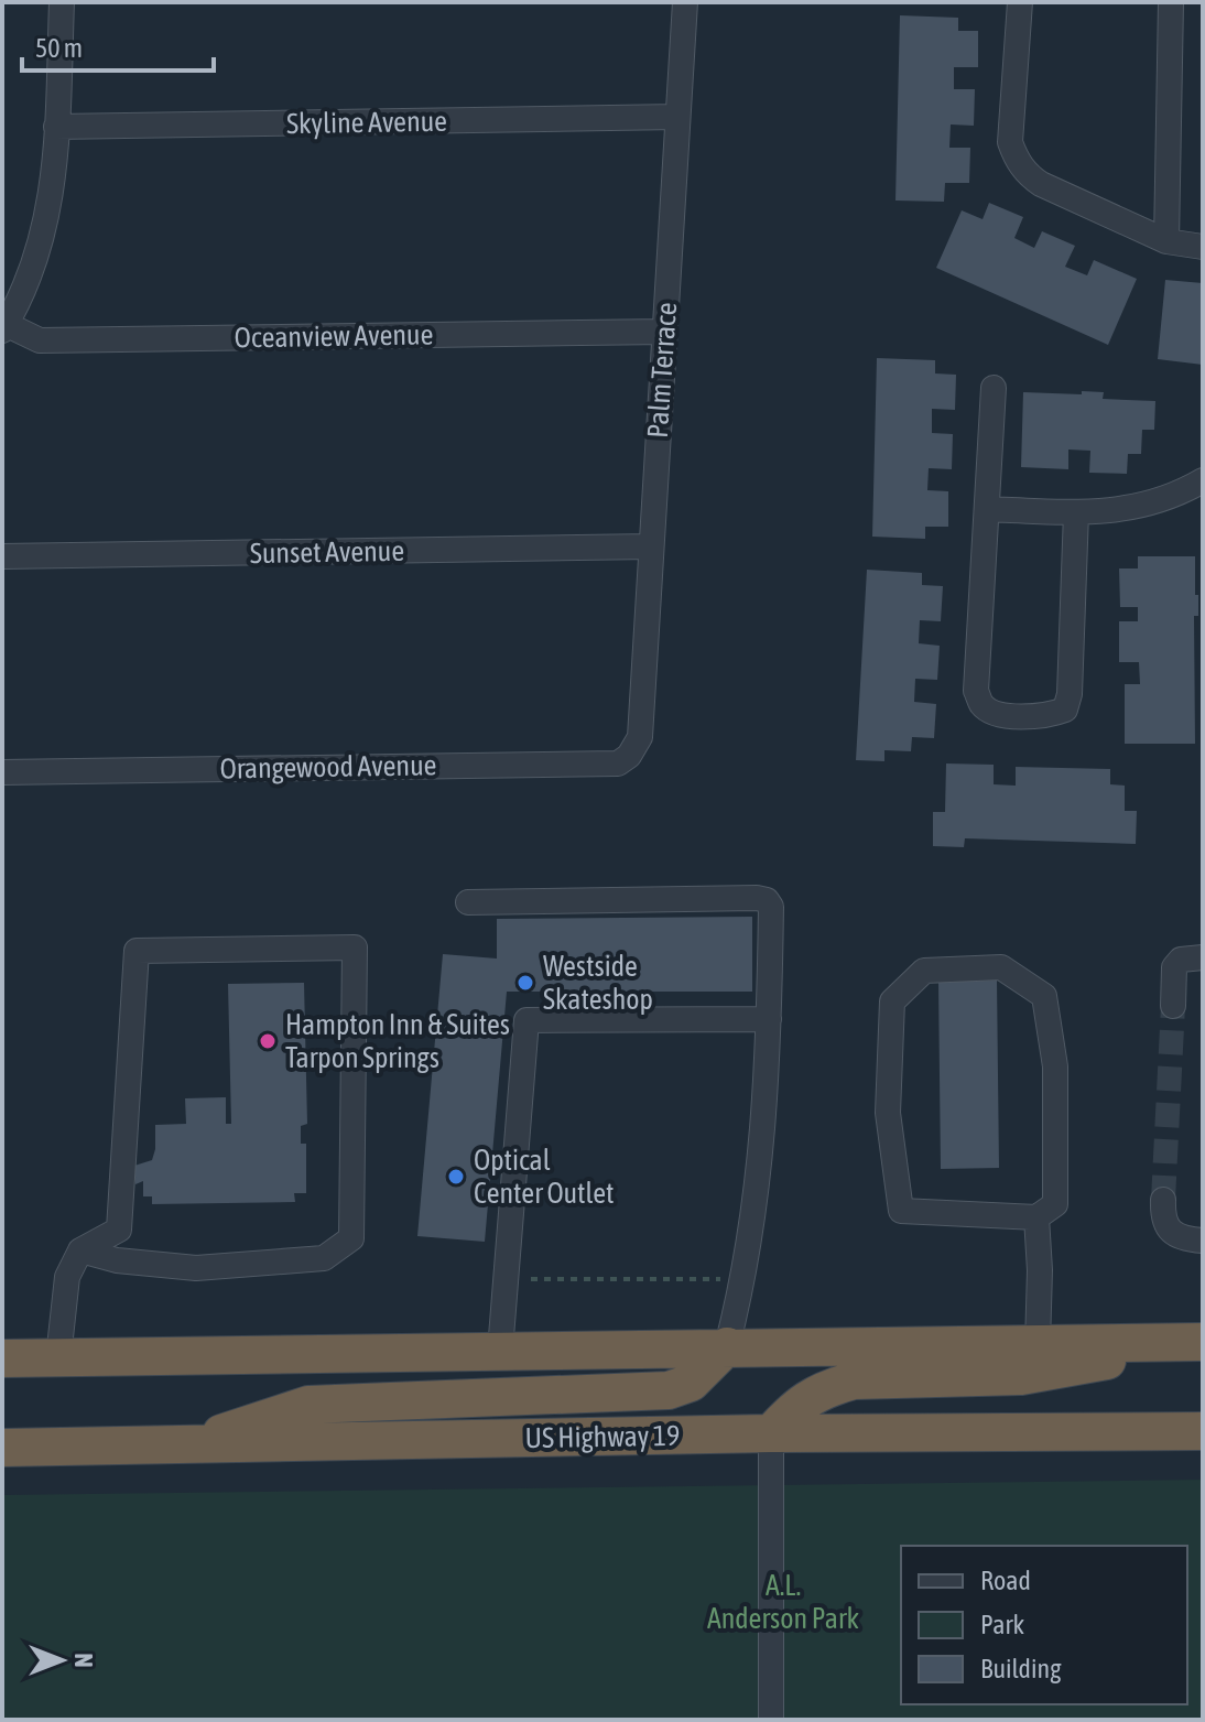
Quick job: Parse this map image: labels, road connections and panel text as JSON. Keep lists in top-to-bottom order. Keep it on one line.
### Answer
{"streets":{"highway":["US Highway 19"],"street":["Skyline Avenue","Oceanview Avenue","Palm Terrace","Sunset Avenue","Orangewood Avenue"]},"crossings":[["Skyline Avenue","Palm Terrace"],["Oceanview Avenue","Palm Terrace"],["Palm Terrace","Sunset Avenue"],["Palm Terrace","Orangewood Avenue"]],"parks":["A.L. Anderson Park"],"places":["Westside Skateshop","Hampton Inn & Suites Tarpon Springs","Optical Center Outlet"],"legend":["Road","Park","Building"],"scale_bar":"50 m","north":"right"}
